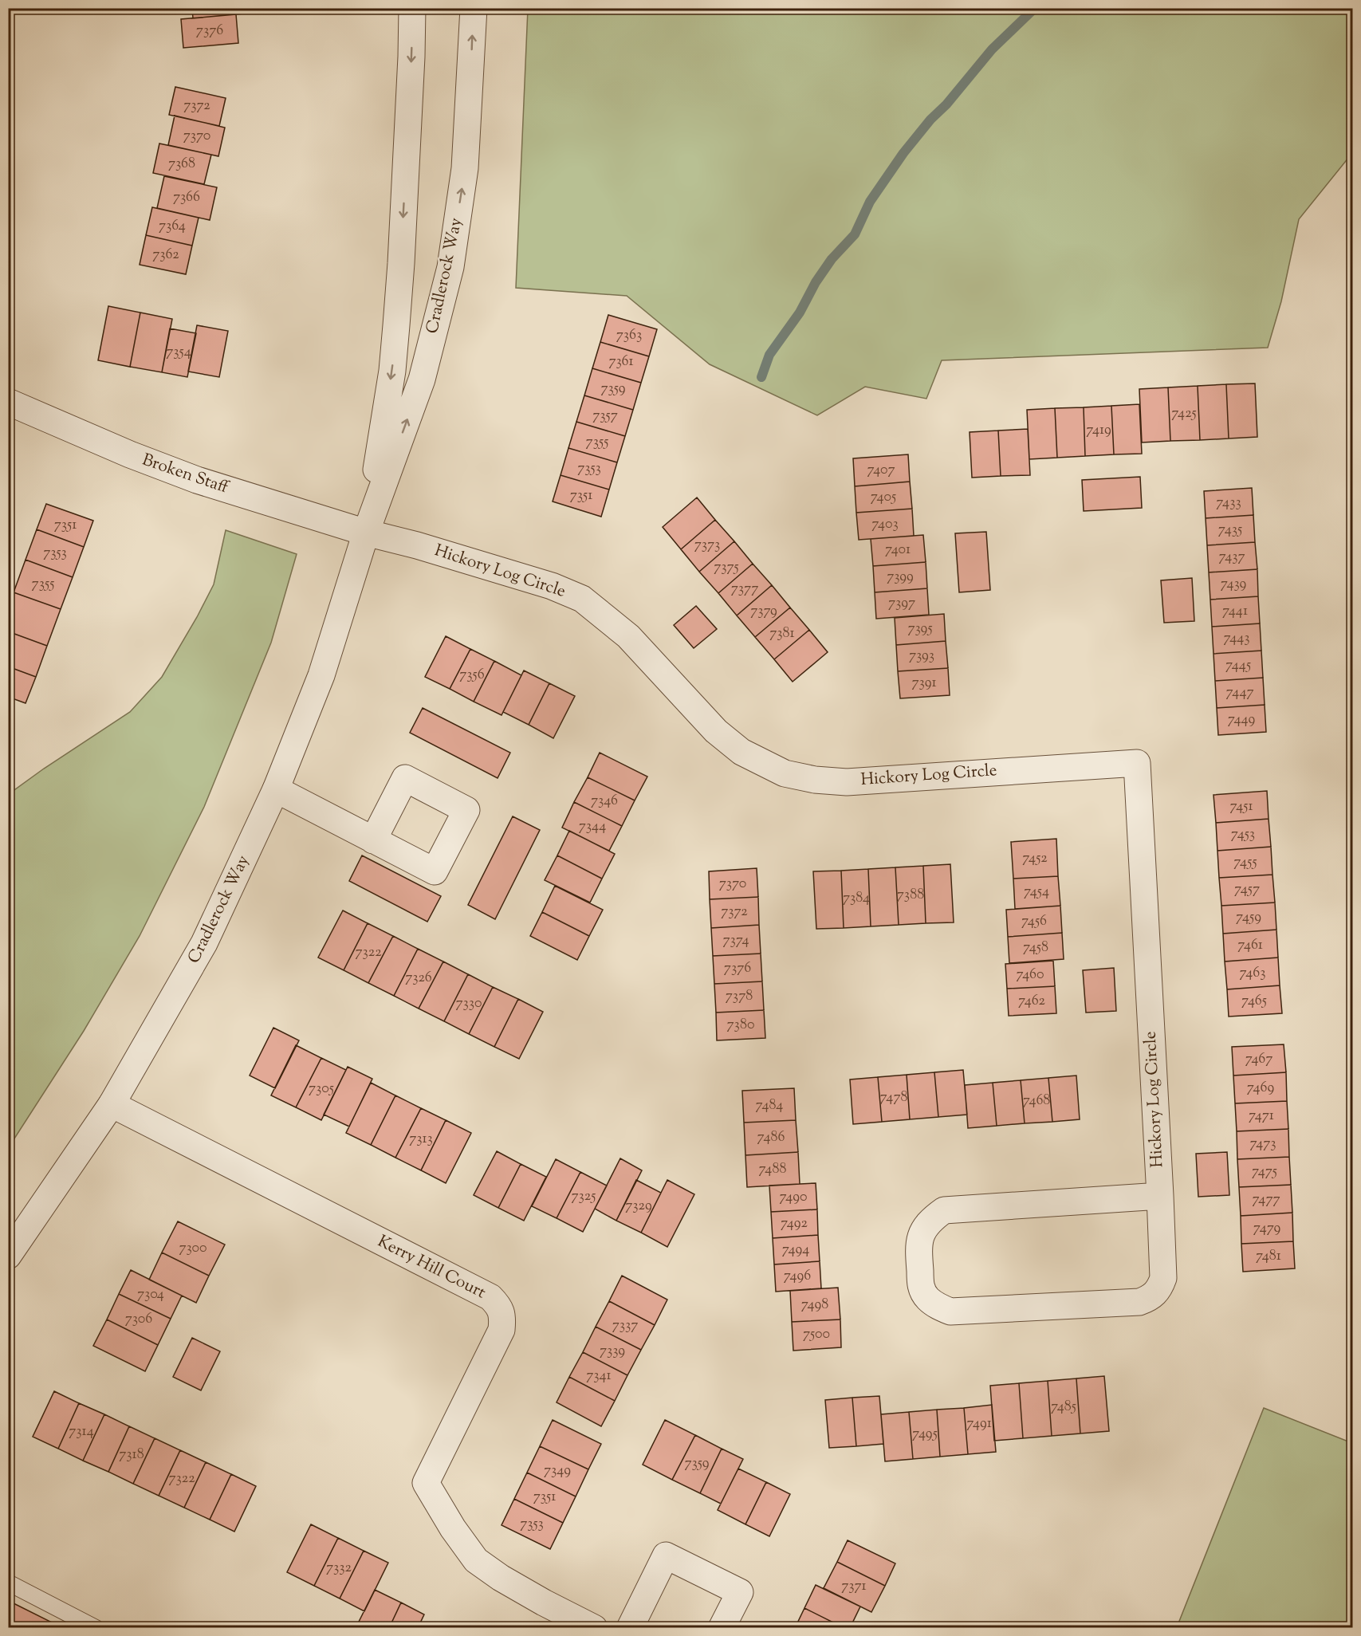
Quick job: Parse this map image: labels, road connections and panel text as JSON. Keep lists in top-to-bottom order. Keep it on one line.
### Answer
{"streets":{"street":["Cradlerock Way","Broken Staff","Hickory Log Circle","Kerry Hill Court"]},"crossings":[["Cradlerock Way","Broken Staff"],["Cradlerock Way","Hickory Log Circle"],["Cradlerock Way","Kerry Hill Court"],["Broken Staff","Hickory Log Circle"]],"house_numbers":["7376","7372","7370","7368","7366","7364","7362","7363","7354","7361","7359","7425","7357","7419","7355","7353","7407","7351","7405","7433","7403","7351","7435","7373","7401","7353","7437","7375","7399","7355","7439","7377","7397","7379","7441","7395","7381","7443","7393","7445","7356","7391","7447","7449","7346","7451","7344","7453","7452","7455","7370","7457","7454","7388","7384","7372","7459","7456","7374","7461","7458","7322","7376","7463","7460","7326","7378","7462","7465","7330","7380","7467","7469","7305","7478","7468","7484","7471","7486","7313","7473","7488","7475","7325","7490","7477","7329","7492","7479","7300","7494","7481","7496","7304","7498","7306","7337","7500","7339","7341","7485","7491","7314","7495","7318","7359","7349","7322","7351","7353","7332","7371"]}
